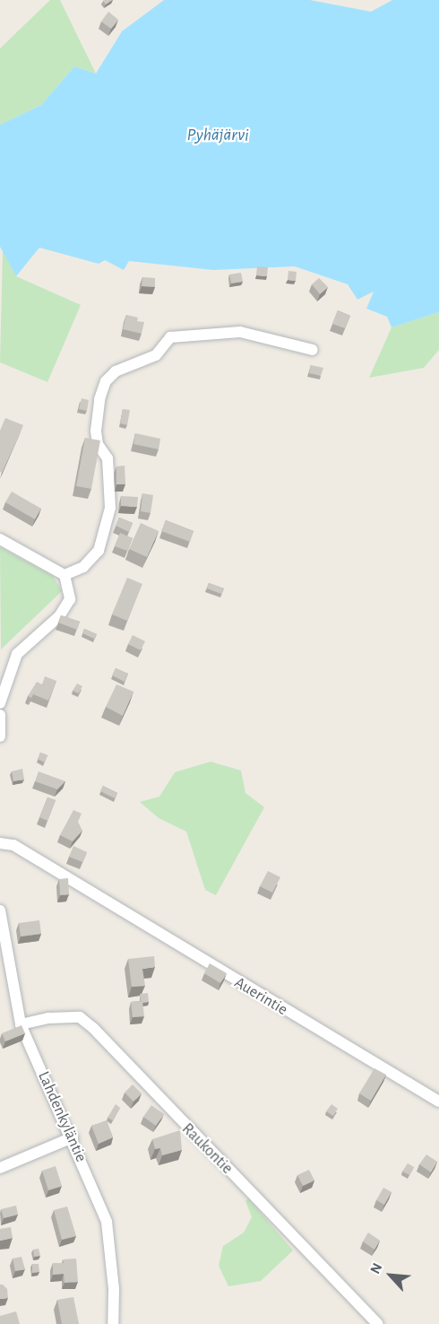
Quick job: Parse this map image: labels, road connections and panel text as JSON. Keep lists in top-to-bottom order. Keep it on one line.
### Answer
{"streets":{"street":["Auerintie","Lahdenkyläntie","Raukontie"]},"crossings":[["Lahdenkyläntie","Raukontie"]],"water":["Pyhäjärvi"],"north":"top left"}
